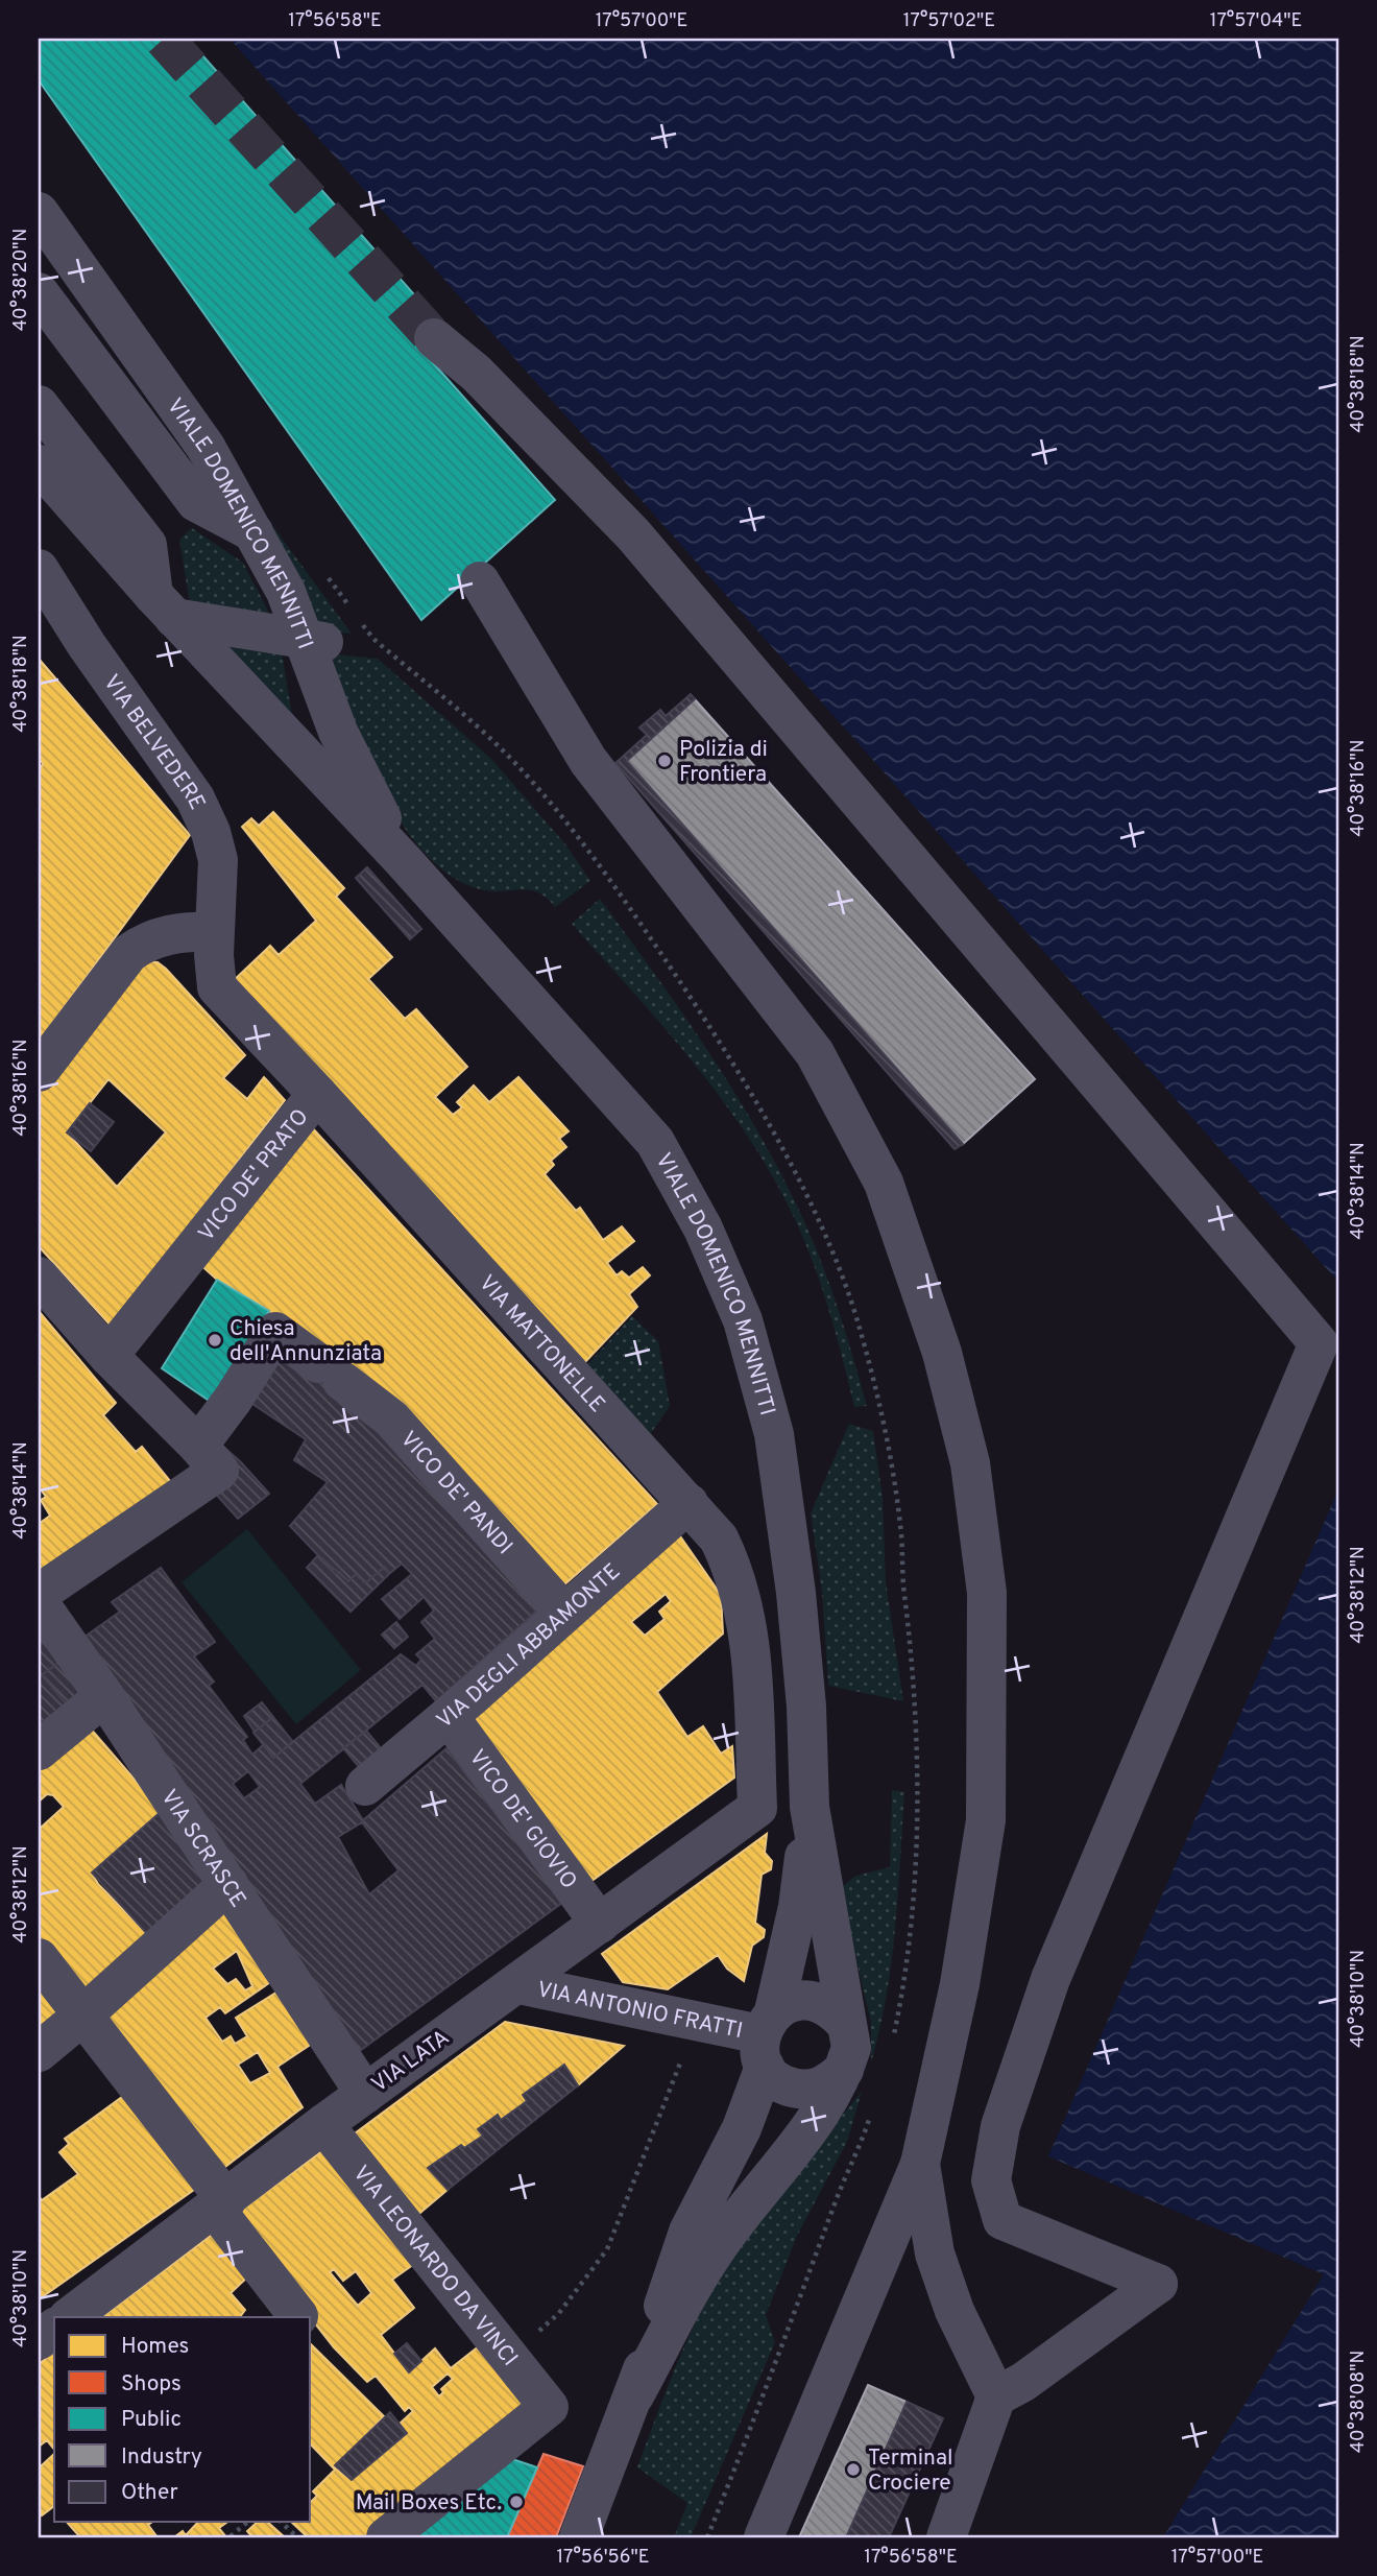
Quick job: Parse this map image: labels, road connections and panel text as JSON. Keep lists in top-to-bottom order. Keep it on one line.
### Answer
{"streets":{"street":["VIALE DOMENICO MENNITTI","VIA BELVEDERE","VICO DE' PRATO","VIA MATTONELLE","VICO DE' PANDI","VIA DEGLI ABBAMONTE","VICO DE' GIOVIO","VIA SCRASCE","VIA ANTONIO FRATTI","VIA LATA","VIA LEONARDO DA VINCI"]},"crossings":[["VIALE DOMENICO MENNITTI","VIA ANTONIO FRATTI"],["VIA BELVEDERE","VIA MATTONELLE"],["VICO DE' PRATO","VIA MATTONELLE"],["VIA MATTONELLE","VIA DEGLI ABBAMONTE"],["VIA MATTONELLE","VIA LATA"],["VICO DE' PANDI","VIA DEGLI ABBAMONTE"],["VIA DEGLI ABBAMONTE","VICO DE' GIOVIO"],["VICO DE' GIOVIO","VIA LATA"],["VIA SCRASCE","VIA LATA"],["VIA ANTONIO FRATTI","VIA LATA"],["VIA LATA","VIA LEONARDO DA VINCI"]],"places":["Polizia di Frontiera","Chiesa dell'Annunziata","Terminal Crociere","Mail Boxes Etc."],"legend":["Homes","Shops","Public","Industry","Other"],"coordinates":["17°56'58\"E","17°57'00\"E","17°57'02\"E","17°57'04\"E","40°38'20\"N","40°38'18\"N","40°38'16\"N","40°38'14\"N","40°38'12\"N","40°38'10\"N","40°38'08\"N","17°56'56\"E"]}
